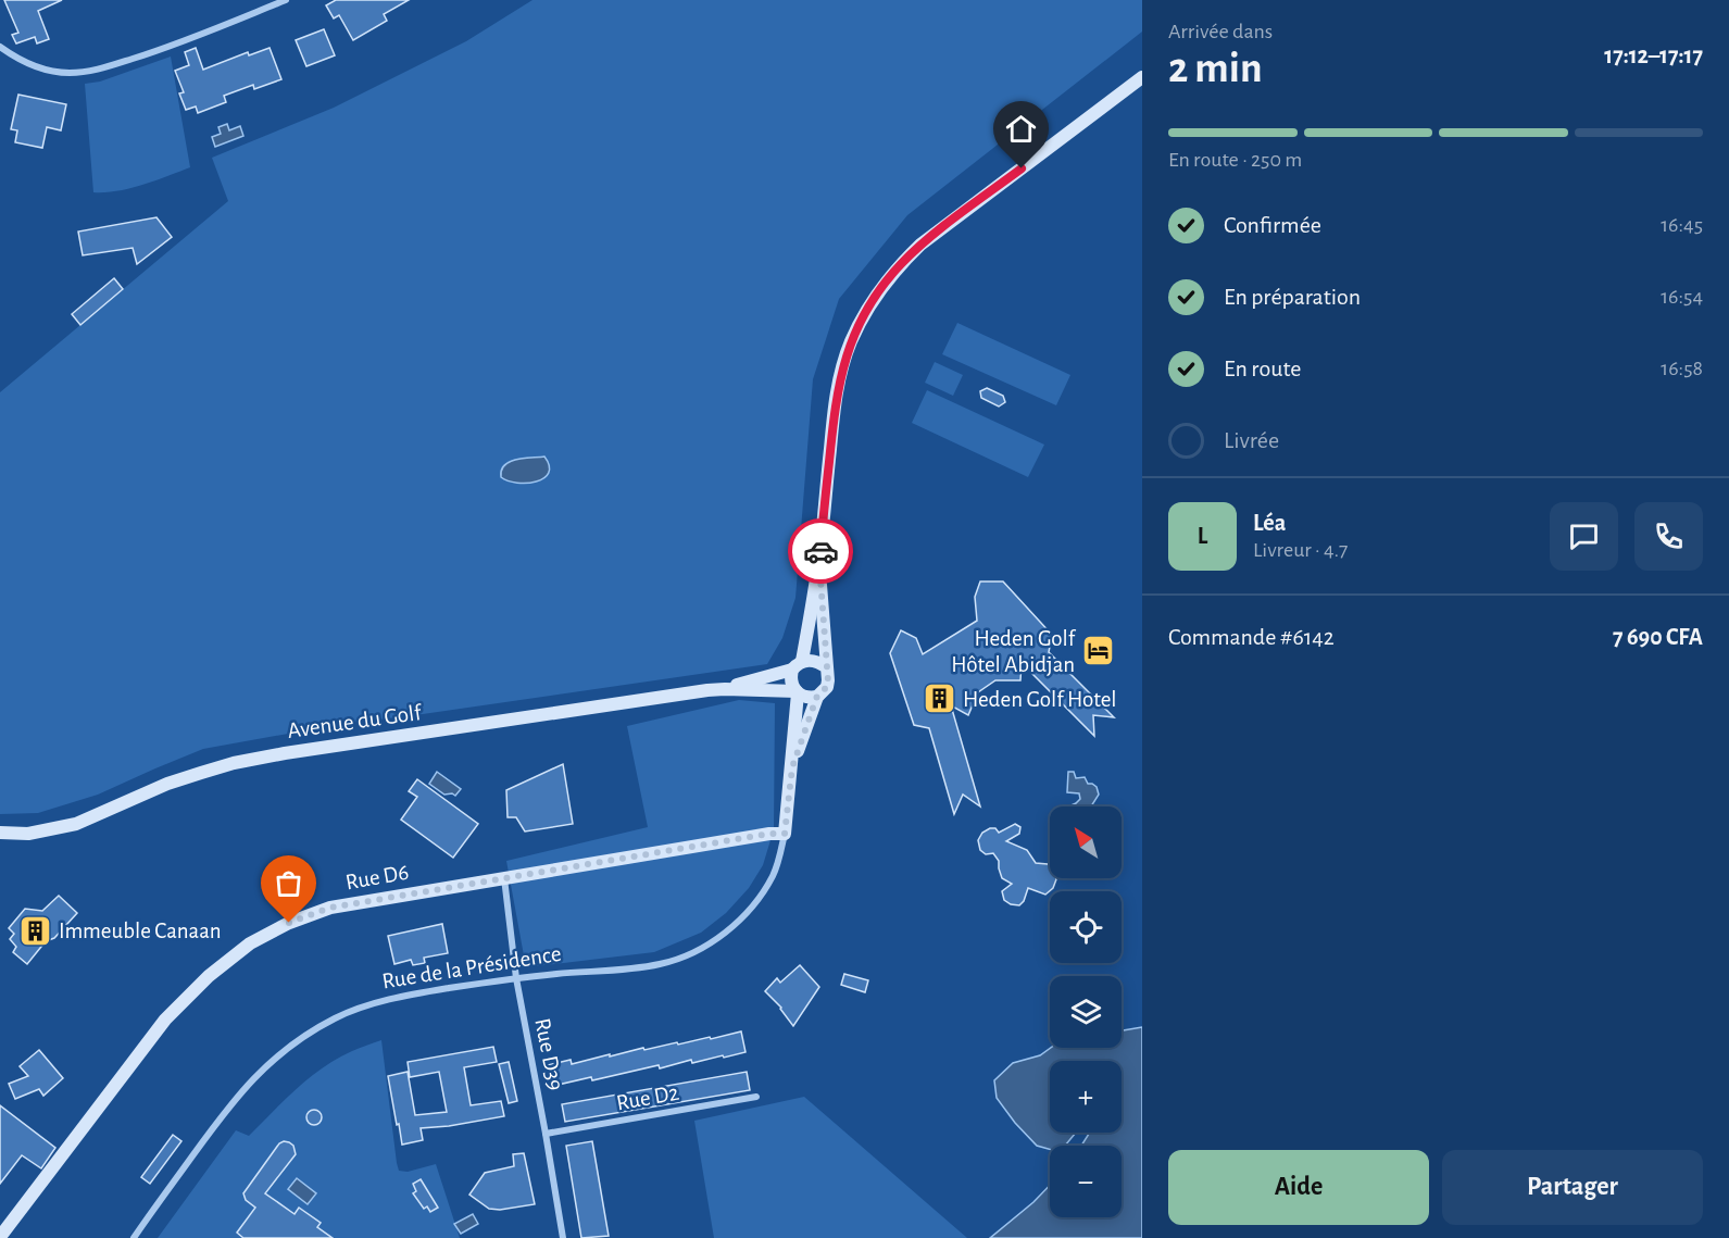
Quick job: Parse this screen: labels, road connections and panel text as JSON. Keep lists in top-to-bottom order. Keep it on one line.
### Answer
{"streets":{"main road":["Avenue du Golf","Rue D6","Rue de la Présidence"],"street":["Rue D39","Rue D2"]},"crossings":[["Avenue du Golf","Rue de la Présidence"],["Rue D6","Rue de la Présidence"],["Rue D6","Rue D39"],["Rue de la Présidence","Rue D39"],["Rue D39","Rue D2"]],"places":{"hotel":["Heden Golf Hôtel Abidjan"],"building":["Heden Golf Hotel","Immeuble Canaan"]},"north":"top left","page":{"heading":["2 min","Arrivée dans","17:12–17:17"],"panel":["Léa","Livreur · 4.7","Commande #6142","7 690 CFA"],"bar":"En route · 250 m","list":[["Confirmée","16:45"],["En préparation","16:54"],["En route","16:58"],"Livrée"],"round":"L","map_buttons":["+","−"],"buttons":["Aide","Partager"]}}
